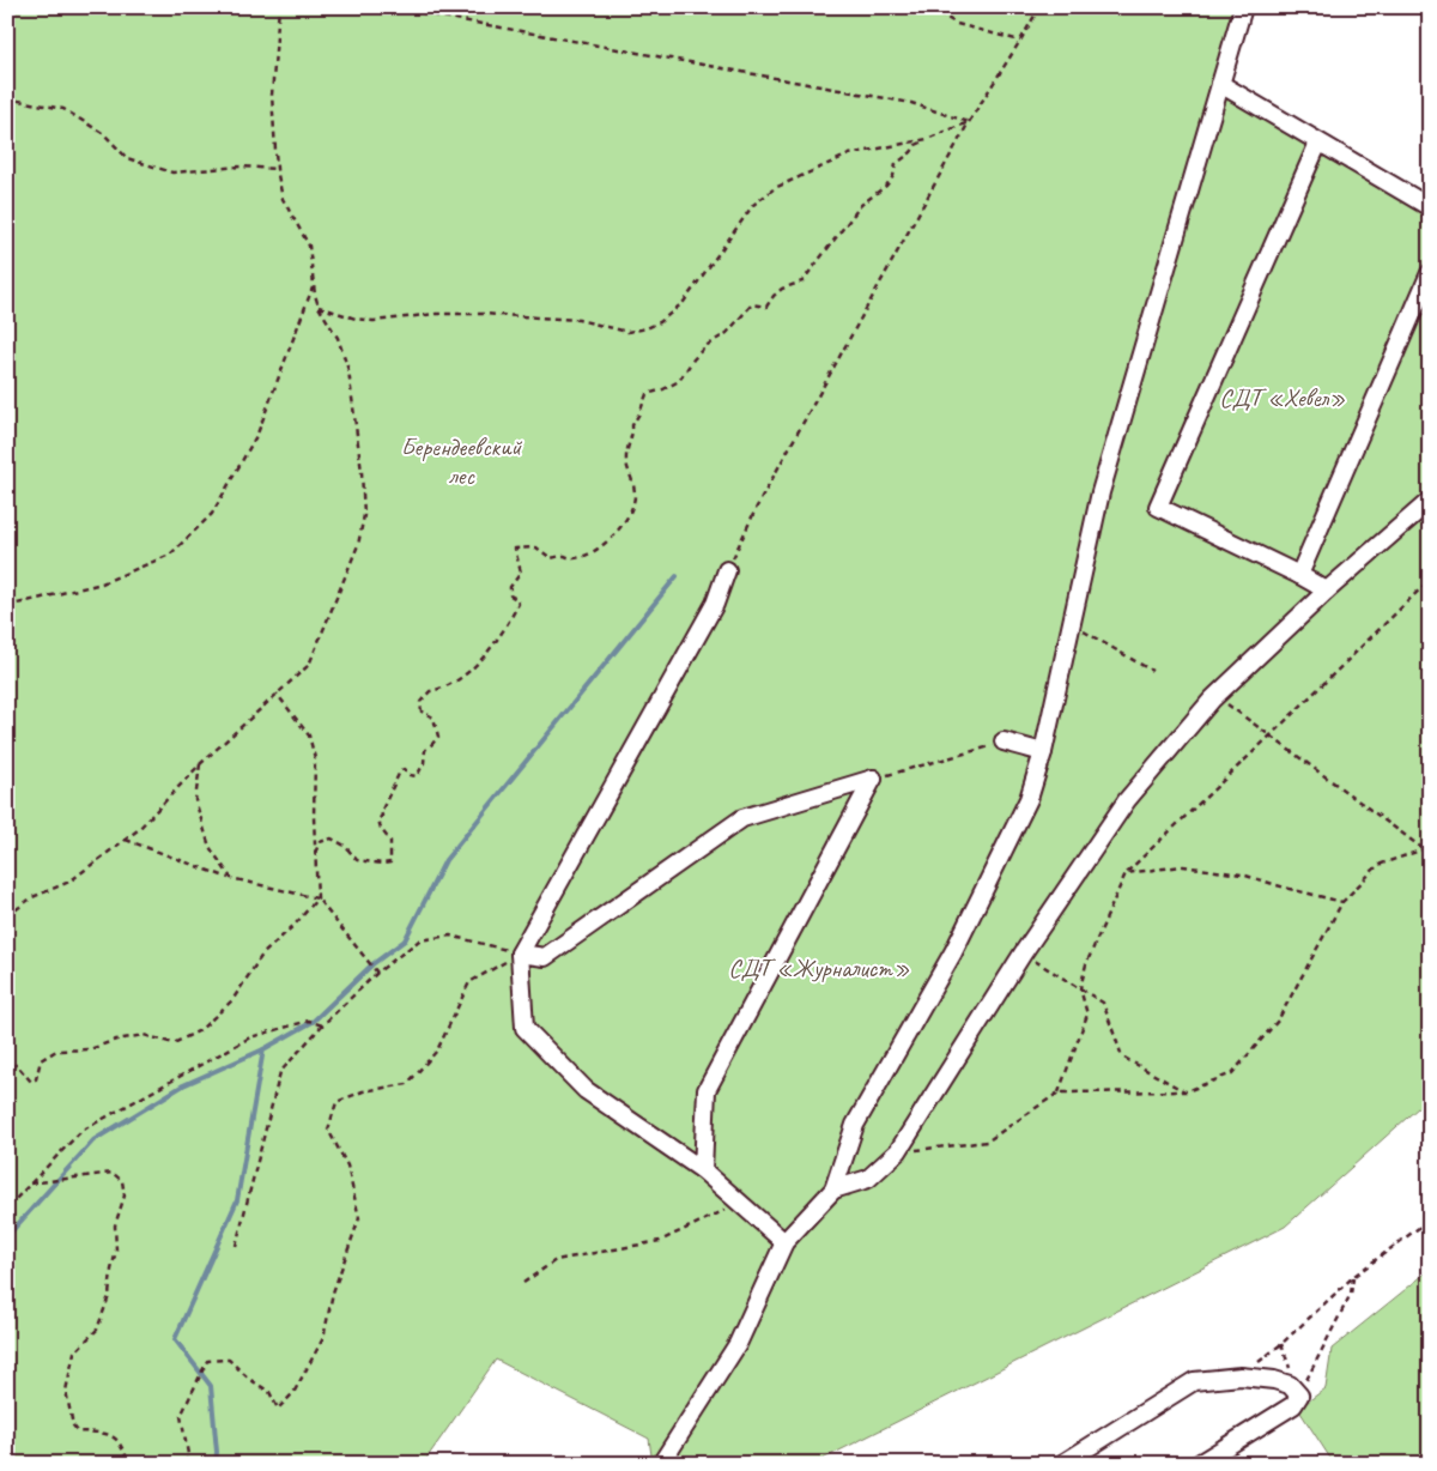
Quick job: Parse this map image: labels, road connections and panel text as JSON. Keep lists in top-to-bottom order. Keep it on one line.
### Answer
{"parks":["СДТ «Хевел»","Берендеевский лес","СДТ «Журналист»"]}
